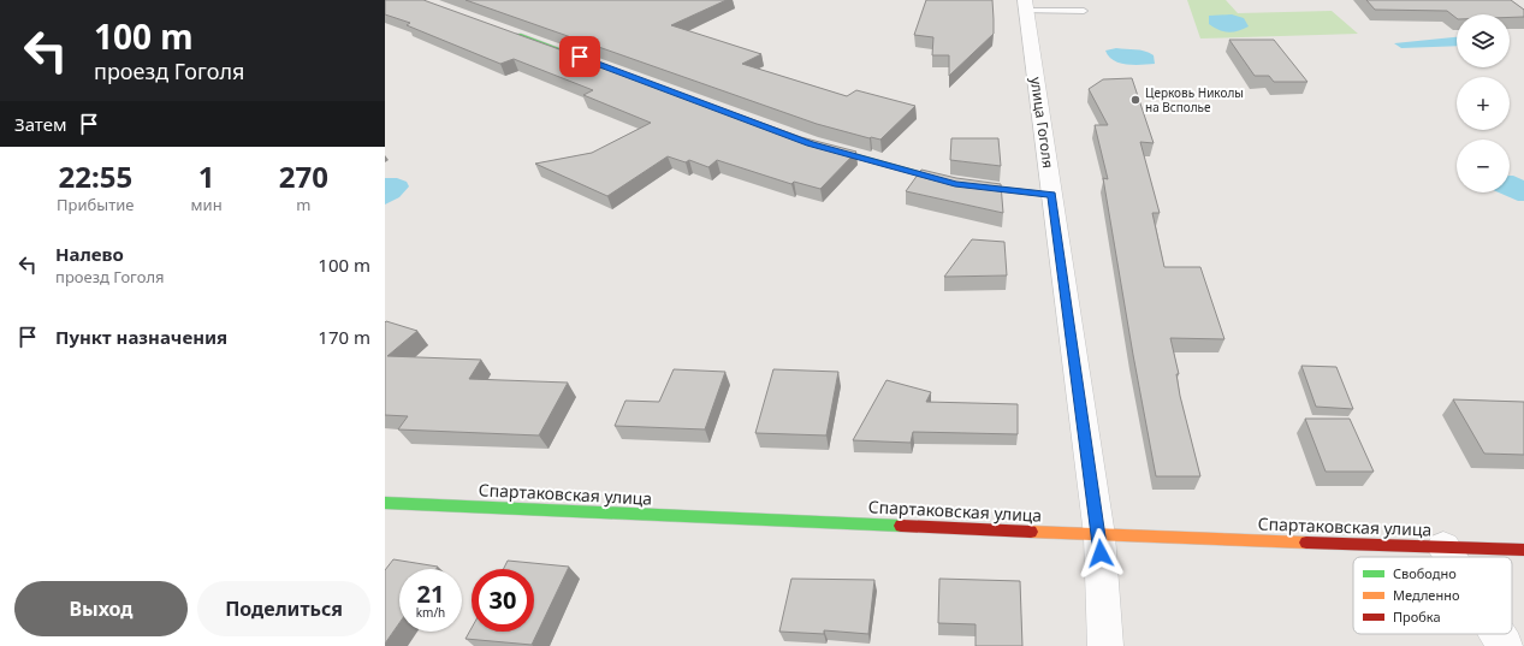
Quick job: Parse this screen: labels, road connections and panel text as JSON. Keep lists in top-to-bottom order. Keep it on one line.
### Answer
{"streets":{"street":["улица Гоголя","Спартаковская улица"]},"crossings":[["улица Гоголя","Спартаковская улица"]],"places":["Церковь Николы на Всполье"],"legend":["Свободно","Медленно","Пробка"],"page":{"turn":["100 m","проезд Гоголя"],"map_buttons":["+","−"],"then":"Затем","eta":["22:55","Прибытие","1","мин","270","m"],"list":[{"name":"Налево","note":"проезд Гоголя","value":"100 m"},{"name":"Пункт назначения","value":"170 m"}],"speed":"21 km/h","limit":"30","buttons":["Выход","Поделиться"]}}
